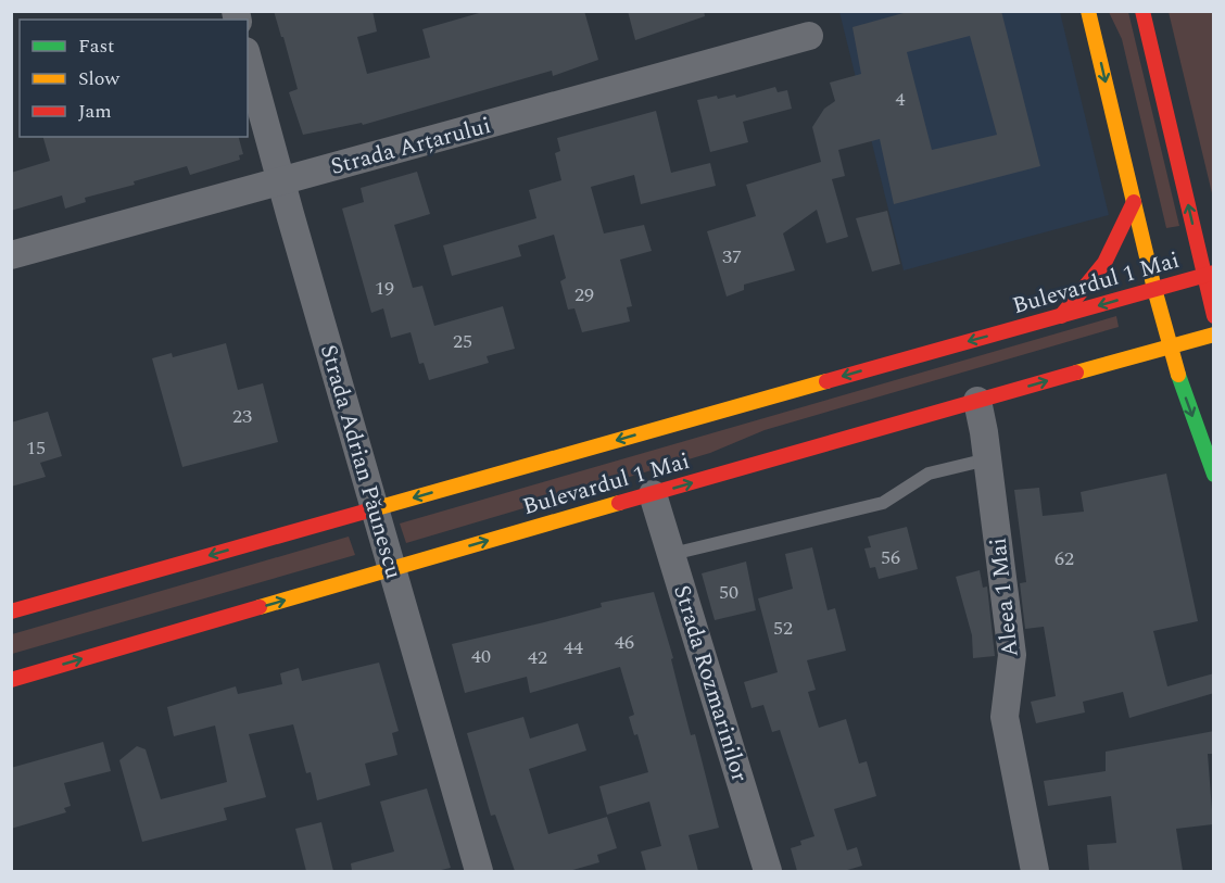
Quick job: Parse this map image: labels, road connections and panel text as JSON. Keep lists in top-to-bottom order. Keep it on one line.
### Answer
{"streets":{"main road":["Bulevardul 1 Mai"],"street":["Strada Arțarului","Strada Adrian Păunescu","Aleea 1 Mai","Strada Rozmarinilor"]},"crossings":[["Strada Arțarului","Strada Adrian Păunescu"],["Bulevardul 1 Mai","Strada Adrian Păunescu"],["Bulevardul 1 Mai","Aleea 1 Mai"],["Bulevardul 1 Mai","Strada Rozmarinilor"]],"house_numbers":["4","37","19","29","25","23","15","56","62","50","52","46","44","40","42"],"legend":["Fast","Slow","Jam"]}
